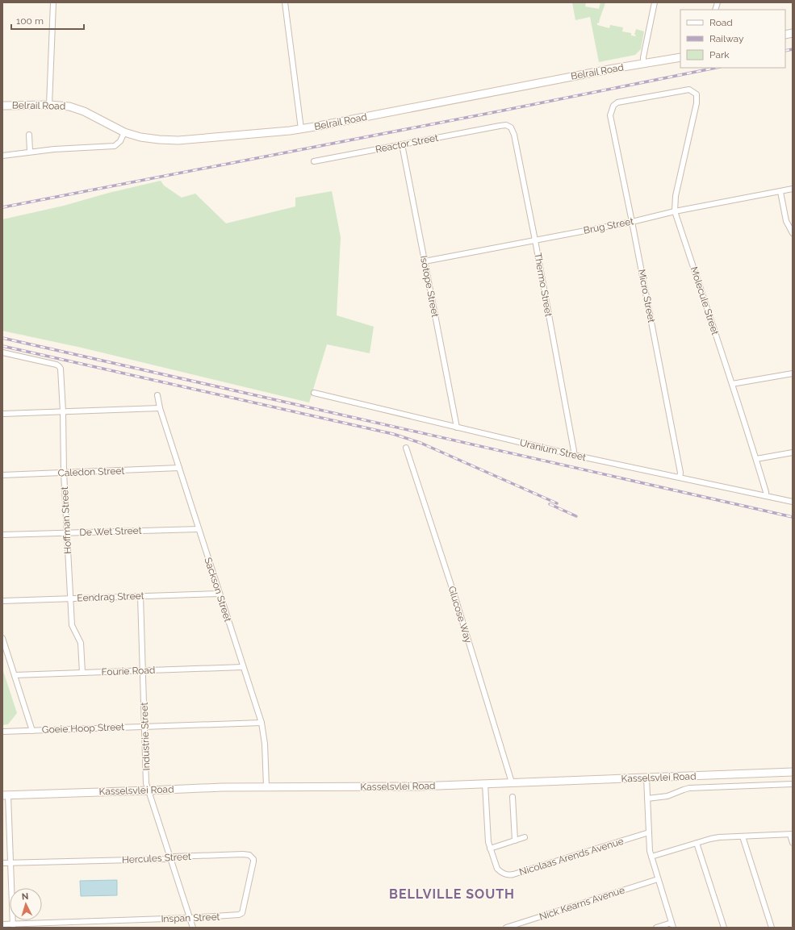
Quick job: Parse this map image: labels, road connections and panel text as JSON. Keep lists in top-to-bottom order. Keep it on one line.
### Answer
{"streets":{"street":["Belrail Road","Reactor Street","Brug Street","Thermo Street","Isotope Street","Micro Street","Molecule Street","Uranium Street","Caledon Street","Hoffman Street","De Wet Street","Sackson Street","Eendrag Street","Glucose Way","Fourie Road","Goeie Hoop Street","Industrie Street","Kasselsvlei Road","Nicolaas Arends Avenue","Hercules Street","Nick Kearns Avenue","Inspan Street"]},"crossings":[["Reactor Street","Thermo Street"],["Reactor Street","Isotope Street"],["Brug Street","Thermo Street"],["Brug Street","Isotope Street"],["Brug Street","Micro Street"],["Brug Street","Molecule Street"],["Thermo Street","Uranium Street"],["Isotope Street","Uranium Street"],["Micro Street","Molecule Street"],["Micro Street","Uranium Street"],["Molecule Street","Uranium Street"],["Caledon Street","Hoffman Street"],["Caledon Street","Sackson Street"],["Hoffman Street","De Wet Street"],["Hoffman Street","Eendrag Street"],["Hoffman Street","Fourie Road"],["De Wet Street","Sackson Street"],["Sackson Street","Eendrag Street"],["Sackson Street","Fourie Road"],["Sackson Street","Goeie Hoop Street"],["Sackson Street","Kasselsvlei Road"],["Eendrag Street","Industrie Street"],["Glucose Way","Kasselsvlei Road"],["Fourie Road","Industrie Street"],["Goeie Hoop Street","Industrie Street"],["Industrie Street","Kasselsvlei Road"],["Industrie Street","Hercules Street"],["Industrie Street","Inspan Street"],["Kasselsvlei Road","Nicolaas Arends Avenue"],["Hercules Street","Inspan Street"]],"districts":["BELLVILLE SOUTH"],"legend":["Road","Railway","Park"],"scale_bar":"100 m","north":"top"}
